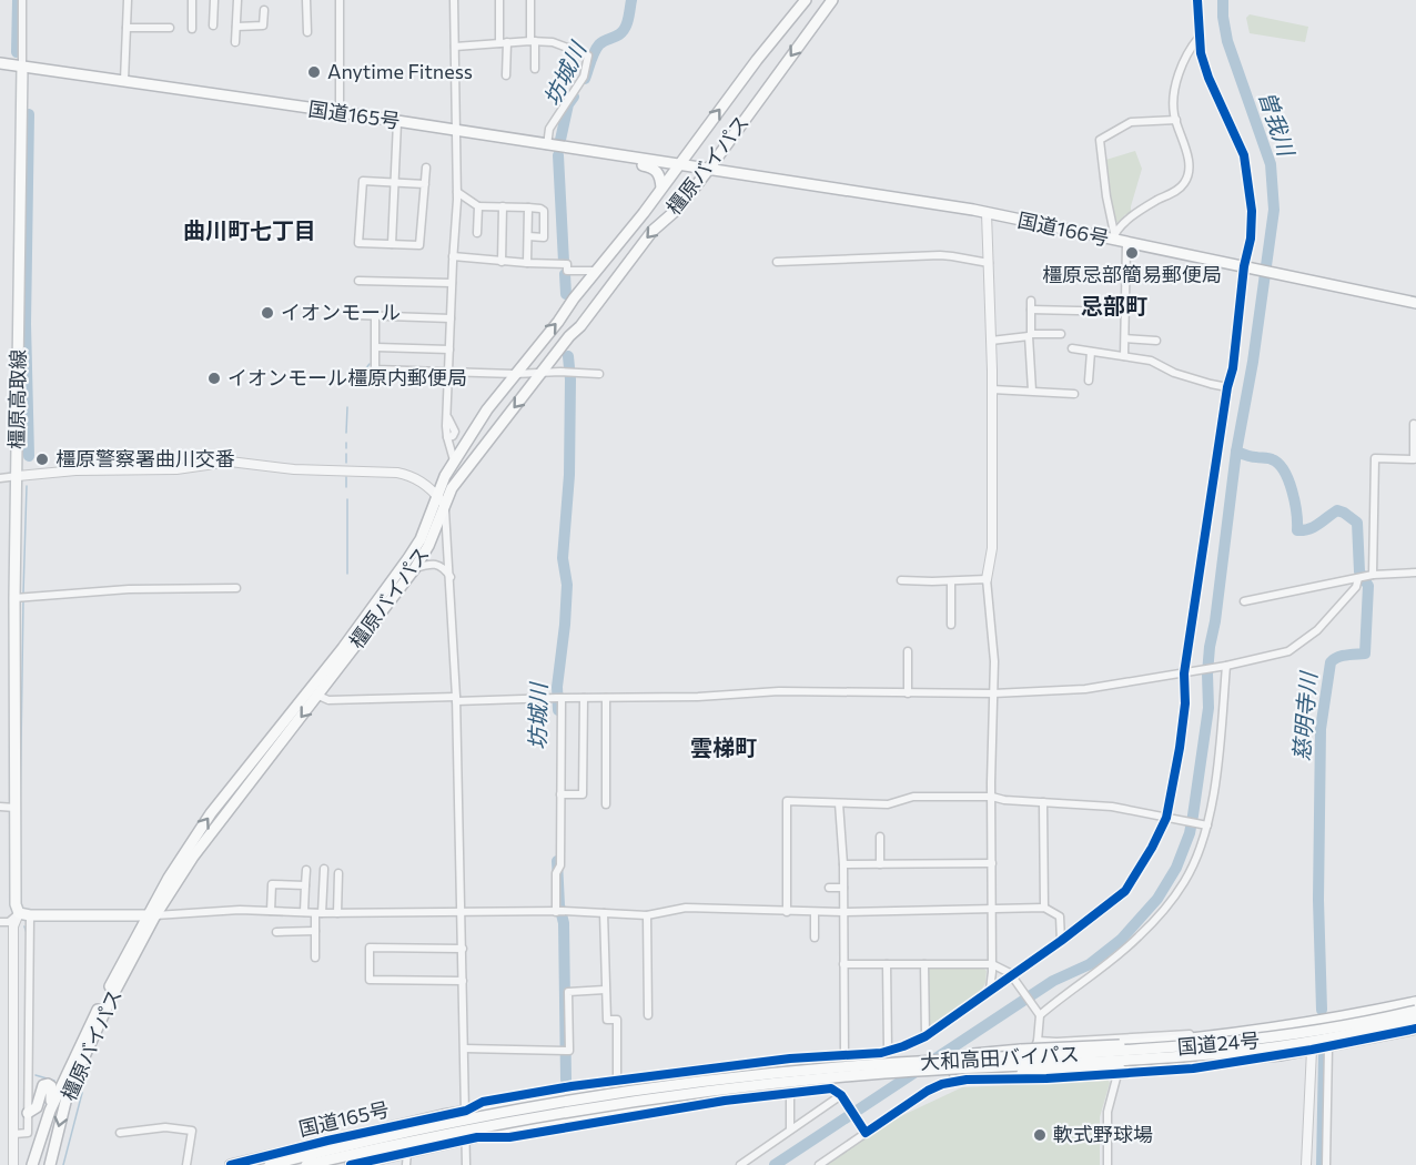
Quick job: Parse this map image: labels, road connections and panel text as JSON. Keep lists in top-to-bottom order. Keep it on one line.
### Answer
{"streets":{"main road":["国道165号","橿原バイパス","国道166号","橿原高取線","国道24号","大和高田バイパス"]},"crossings":[["国道165号","橿原バイパス"],["国道165号","国道166号"],["国道165号","橿原高取線"],["国道165号","大和高田バイパス"],["橿原バイパス","国道166号"],["国道24号","大和高田バイパス"]],"districts":["曲川町七丁目","忌部町","雲梯町"],"water":["坊城川","曽我川","慈明寺川"],"places":["Anytime Fitness","橿原忌部簡易郵便局","イオンモール","イオンモール橿原内郵便局","橿原警察署曲川交番","軟式野球場"]}
